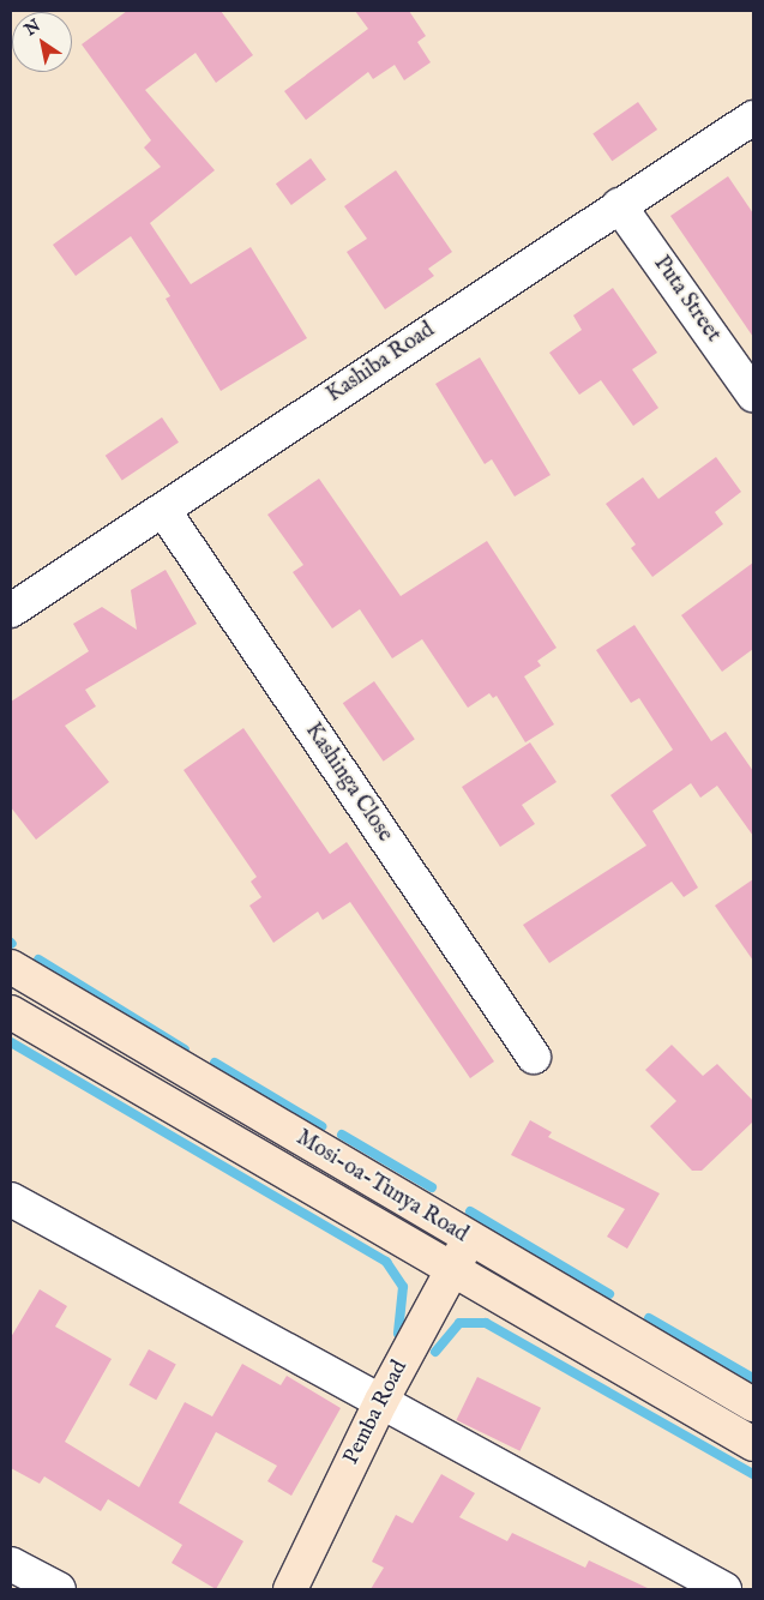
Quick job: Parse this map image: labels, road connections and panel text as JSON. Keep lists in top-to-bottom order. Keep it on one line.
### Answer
{"streets":{"main road":["Mosi-oa-Tunya Road","Pemba Road"],"street":["Puta Street","Kashiba Road","Kashinga Close"]},"crossings":[["Puta Street","Kashiba Road"],["Kashiba Road","Kashinga Close"],["Mosi-oa-Tunya Road","Pemba Road"]],"north":"top left"}
